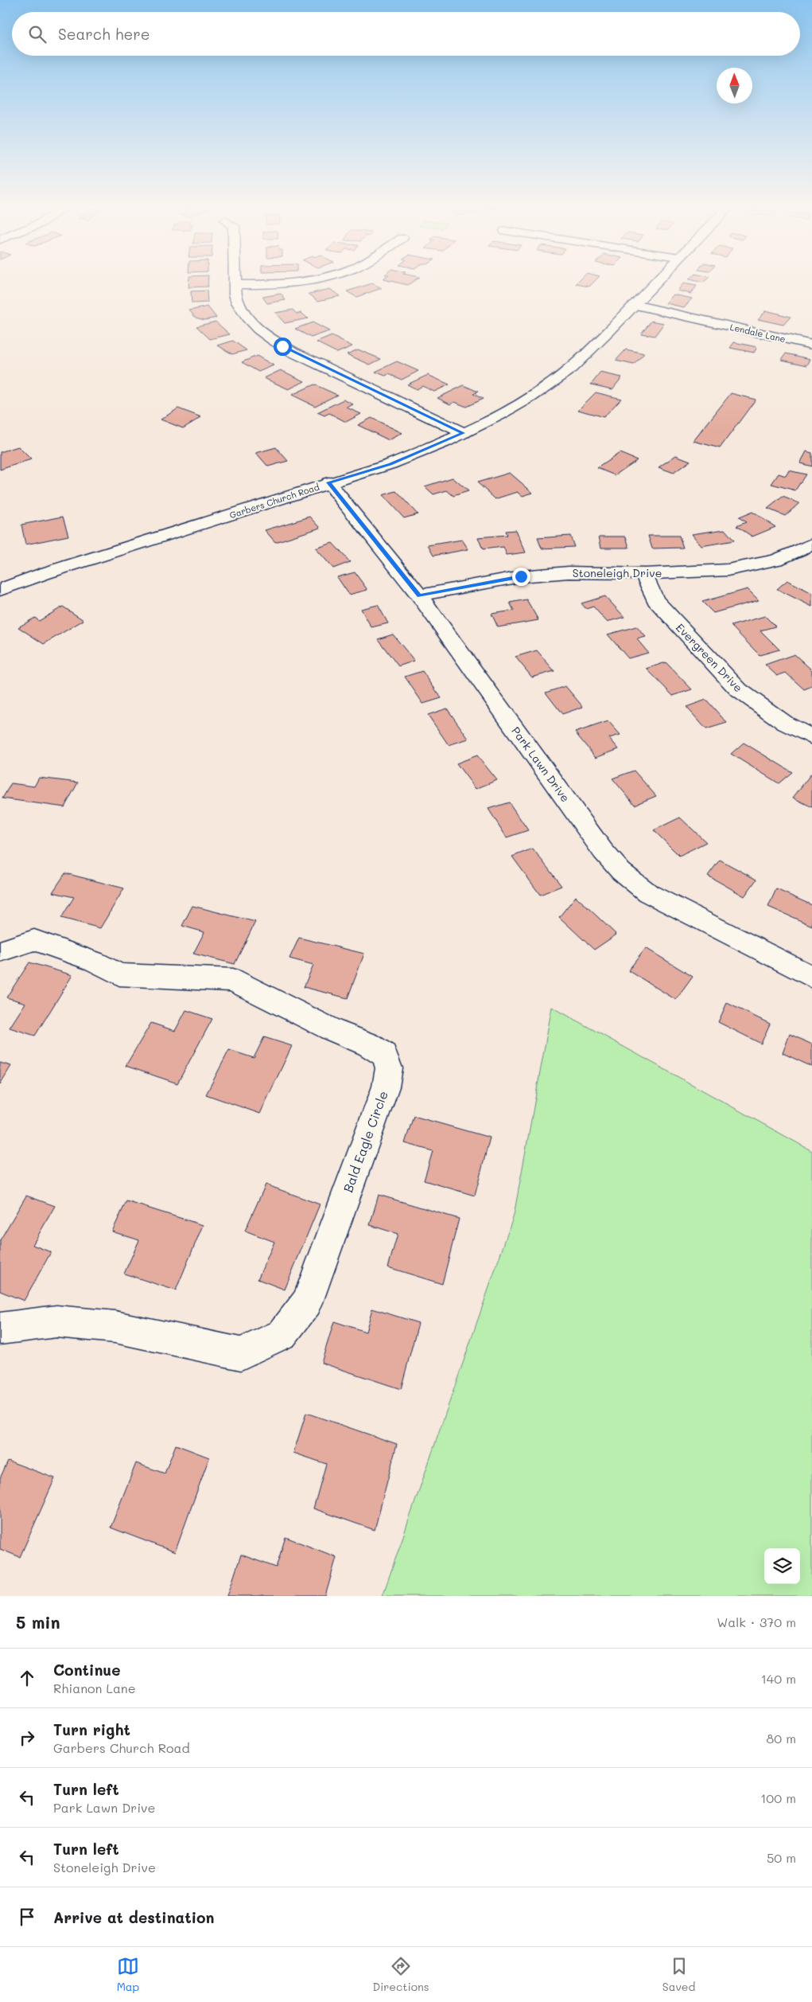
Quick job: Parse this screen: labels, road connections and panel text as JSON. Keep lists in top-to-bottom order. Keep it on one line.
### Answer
{"streets":{"street":["Lendale Lane","Garbers Church Road","Stoneleigh Drive","Evergreen Drive","Park Lawn Drive","Bald Eagle Circle"]},"crossings":[["Lendale Lane","Garbers Church Road"],["Garbers Church Road","Park Lawn Drive"],["Stoneleigh Drive","Evergreen Drive"],["Stoneleigh Drive","Park Lawn Drive"]],"north":"top","page":{"search":"Search here","heading":["5 min","Walk · 370 m"],"list":[["Continue","Rhianon Lane","140 m"],["Turn right","Garbers Church Road","80 m"],["Turn left","Park Lawn Drive","100 m"],["Turn left","Stoneleigh Drive","50 m"],"Arrive at destination"],"nav":["Map","Directions","Saved"]}}
